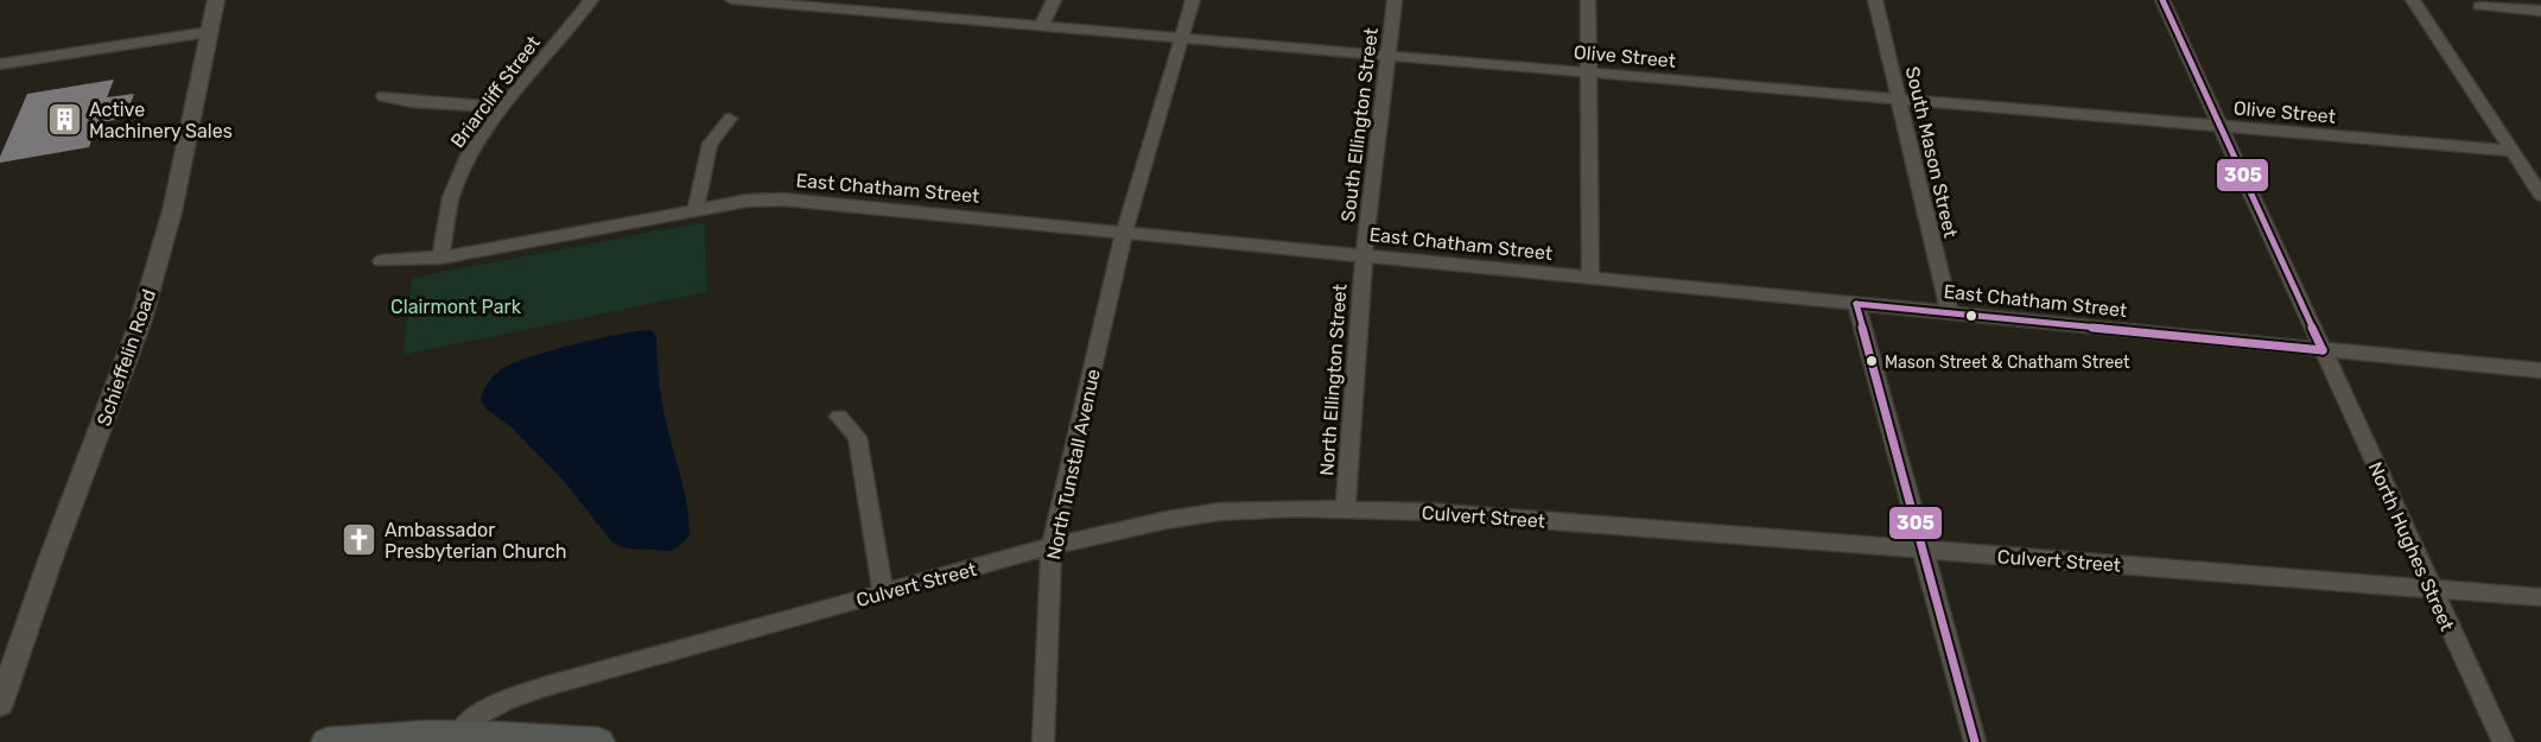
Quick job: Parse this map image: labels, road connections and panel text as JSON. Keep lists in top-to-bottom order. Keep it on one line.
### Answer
{"streets":{"street":["Olive Street","Briarcliff Street","South Ellington Street","South Mason Street","East Chatham Street","Schieffelin Road","North Ellington Street","North Tunstall Avenue","Culvert Street","North Hughes Street"]},"crossings":[["Olive Street","South Ellington Street"],["Olive Street","South Mason Street"],["Olive Street","North Tunstall Avenue"],["Olive Street","North Hughes Street"],["Briarcliff Street","East Chatham Street"],["South Ellington Street","East Chatham Street"],["South Ellington Street","North Ellington Street"],["South Mason Street","East Chatham Street"],["East Chatham Street","North Ellington Street"],["East Chatham Street","North Tunstall Avenue"],["East Chatham Street","North Hughes Street"],["North Ellington Street","Culvert Street"],["North Tunstall Avenue","Culvert Street"],["Culvert Street","North Hughes Street"]],"parks":["Clairmont Park"],"places":{"building":["Active Machinery Sales"],"other":["Mason Street & Chatham Street"],"church":["Ambassador Presbyterian Church"]},"lines":["transit line 305"]}
